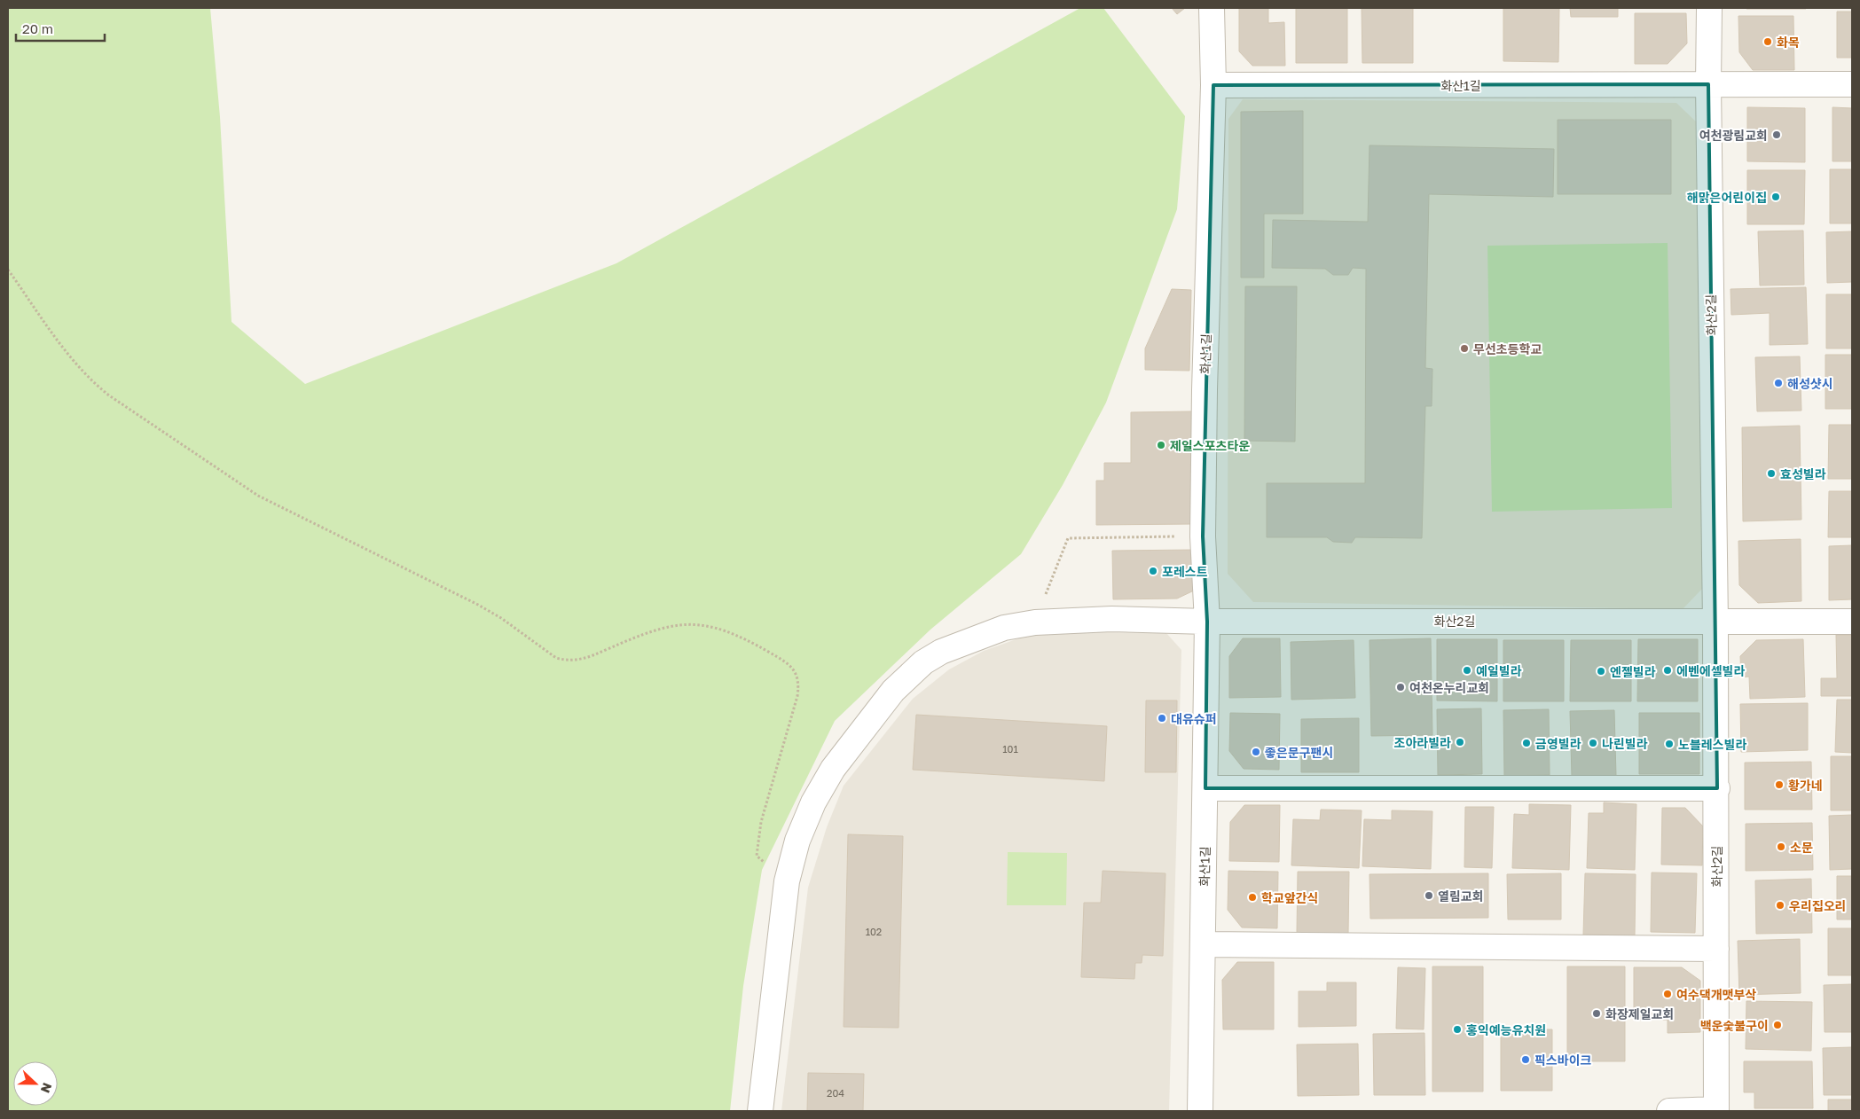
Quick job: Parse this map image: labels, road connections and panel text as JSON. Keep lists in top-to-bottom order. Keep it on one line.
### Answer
{"streets":{"street":["화산1길","화산2길"]},"crossings":[["화산1길","화산2길"]],"places":["화목","여천광림교회","해맑은어린이집","무선초등학교","해성샷시","제일스포츠타운","효성빌라","포레스트","예일빌라","에벤에셀빌라","엔젤빌라","여천온누리교회","대유슈퍼","조아라빌라","금영빌라","나린빌라","노블레스빌라","좋은문구팬시","황가네","소문","열림교회","학교앞간식","우리집오리","여수댁개맷부삭","화장제일교회","백운숯불구이","홍익예능유치원","픽스바이크"],"house_numbers":["101","102","204"],"scale_bar":"20 m","north":"right"}
